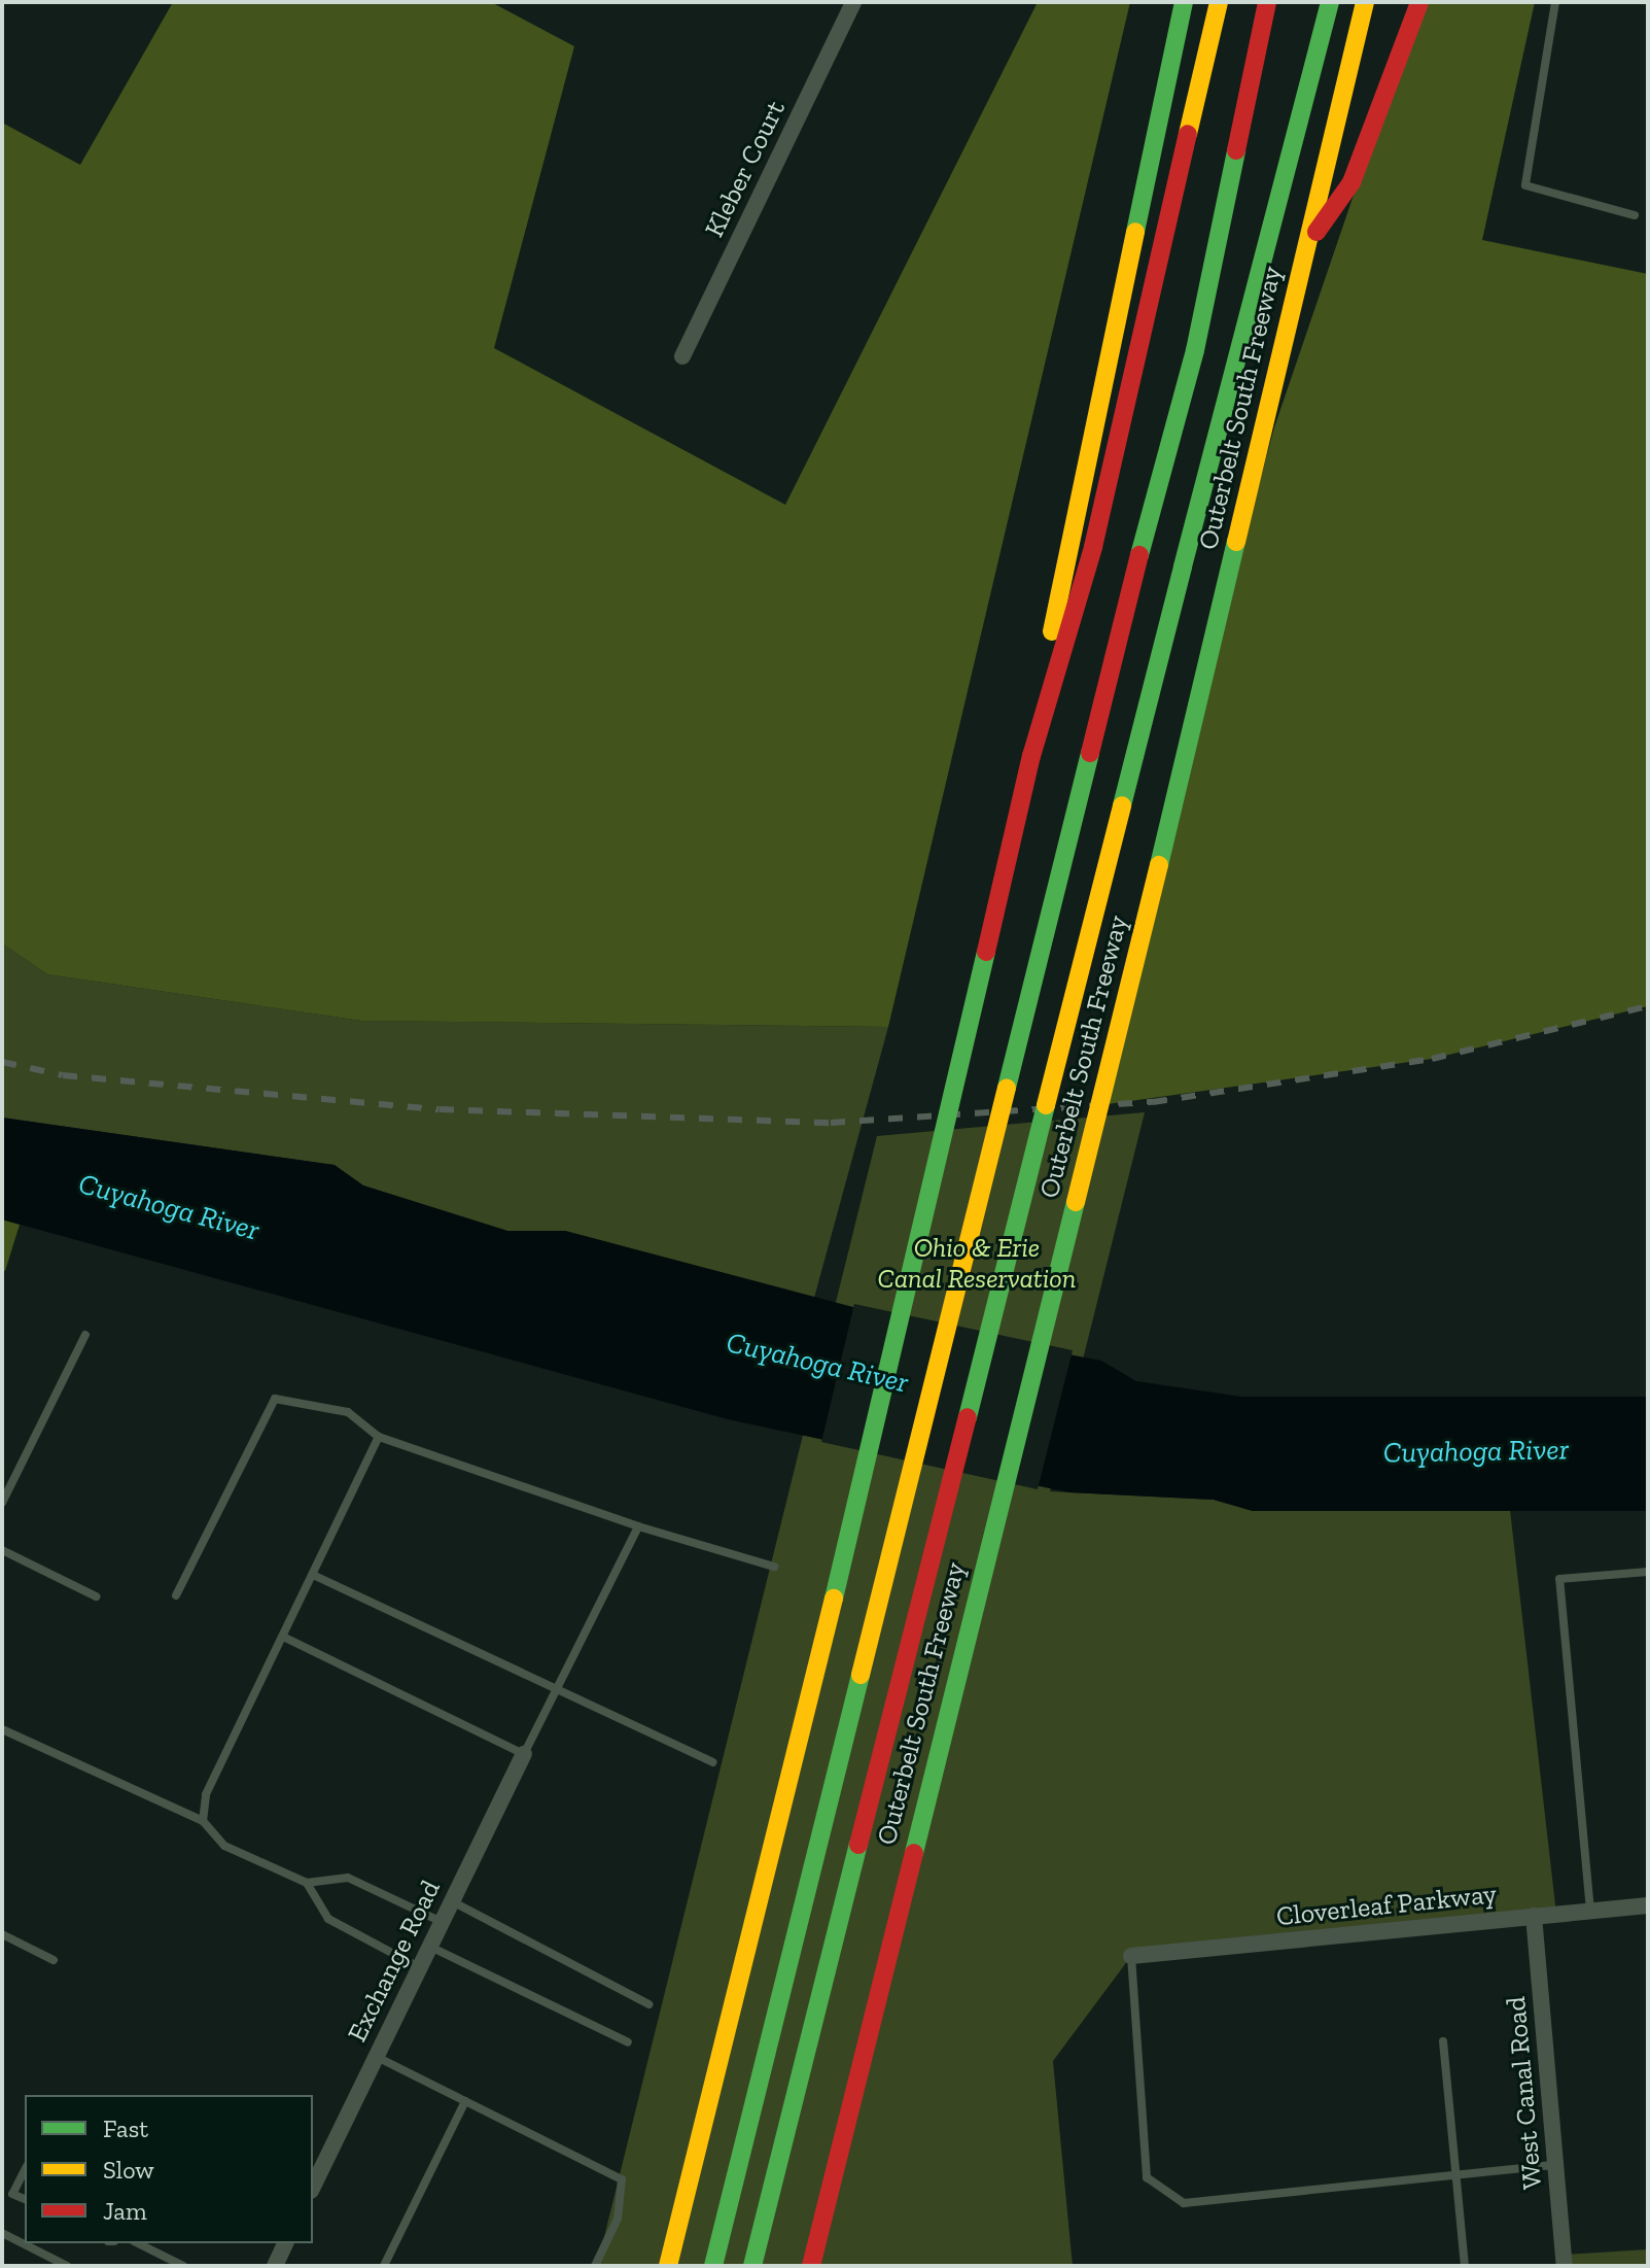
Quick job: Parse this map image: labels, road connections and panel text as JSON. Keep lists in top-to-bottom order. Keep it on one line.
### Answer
{"streets":{"highway":["Outerbelt South Freeway"],"street":["Kleber Court","Cloverleaf Parkway","Exchange Road","West Canal Road"]},"crossings":[["Cloverleaf Parkway","West Canal Road"]],"water":["Cuyahoga River"],"parks":["Ohio & Erie Canal Reservation"],"legend":["Fast","Slow","Jam"]}
